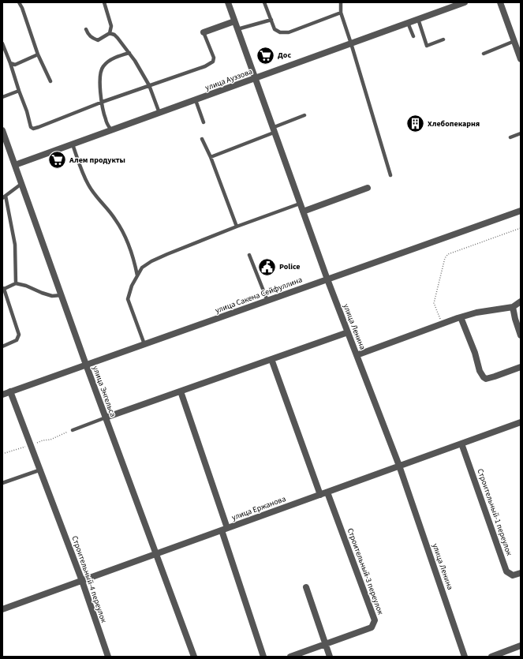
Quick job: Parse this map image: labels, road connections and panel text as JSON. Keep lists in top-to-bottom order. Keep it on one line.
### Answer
{"streets":{"street":["улица Ауэзова","улица Сакена Сейфуллина","улица Ленина","улица Энгельса","улица Ержанова","Строительный-1 переулок","Строительный-3 переулок","Строительный-4 переулок"]},"crossings":[["улица Ауэзова","улица Ленина"],["улица Ауэзова","улица Энгельса"],["улица Сакена Сейфуллина","улица Ленина"],["улица Сакена Сейфуллина","улица Энгельса"],["улица Сакена Сейфуллина","Строительный-4 переулок"],["улица Ленина","улица Ержанова"],["улица Энгельса","улица Ержанова"],["улица Ержанова","Строительный-1 переулок"],["улица Ержанова","Строительный-3 переулок"],["улица Ержанова","Строительный-4 переулок"]],"places":{"supermarket":["Дос","Алем продукты"],"building":["Хлебопекарня"],"public building":["Police"]}}
